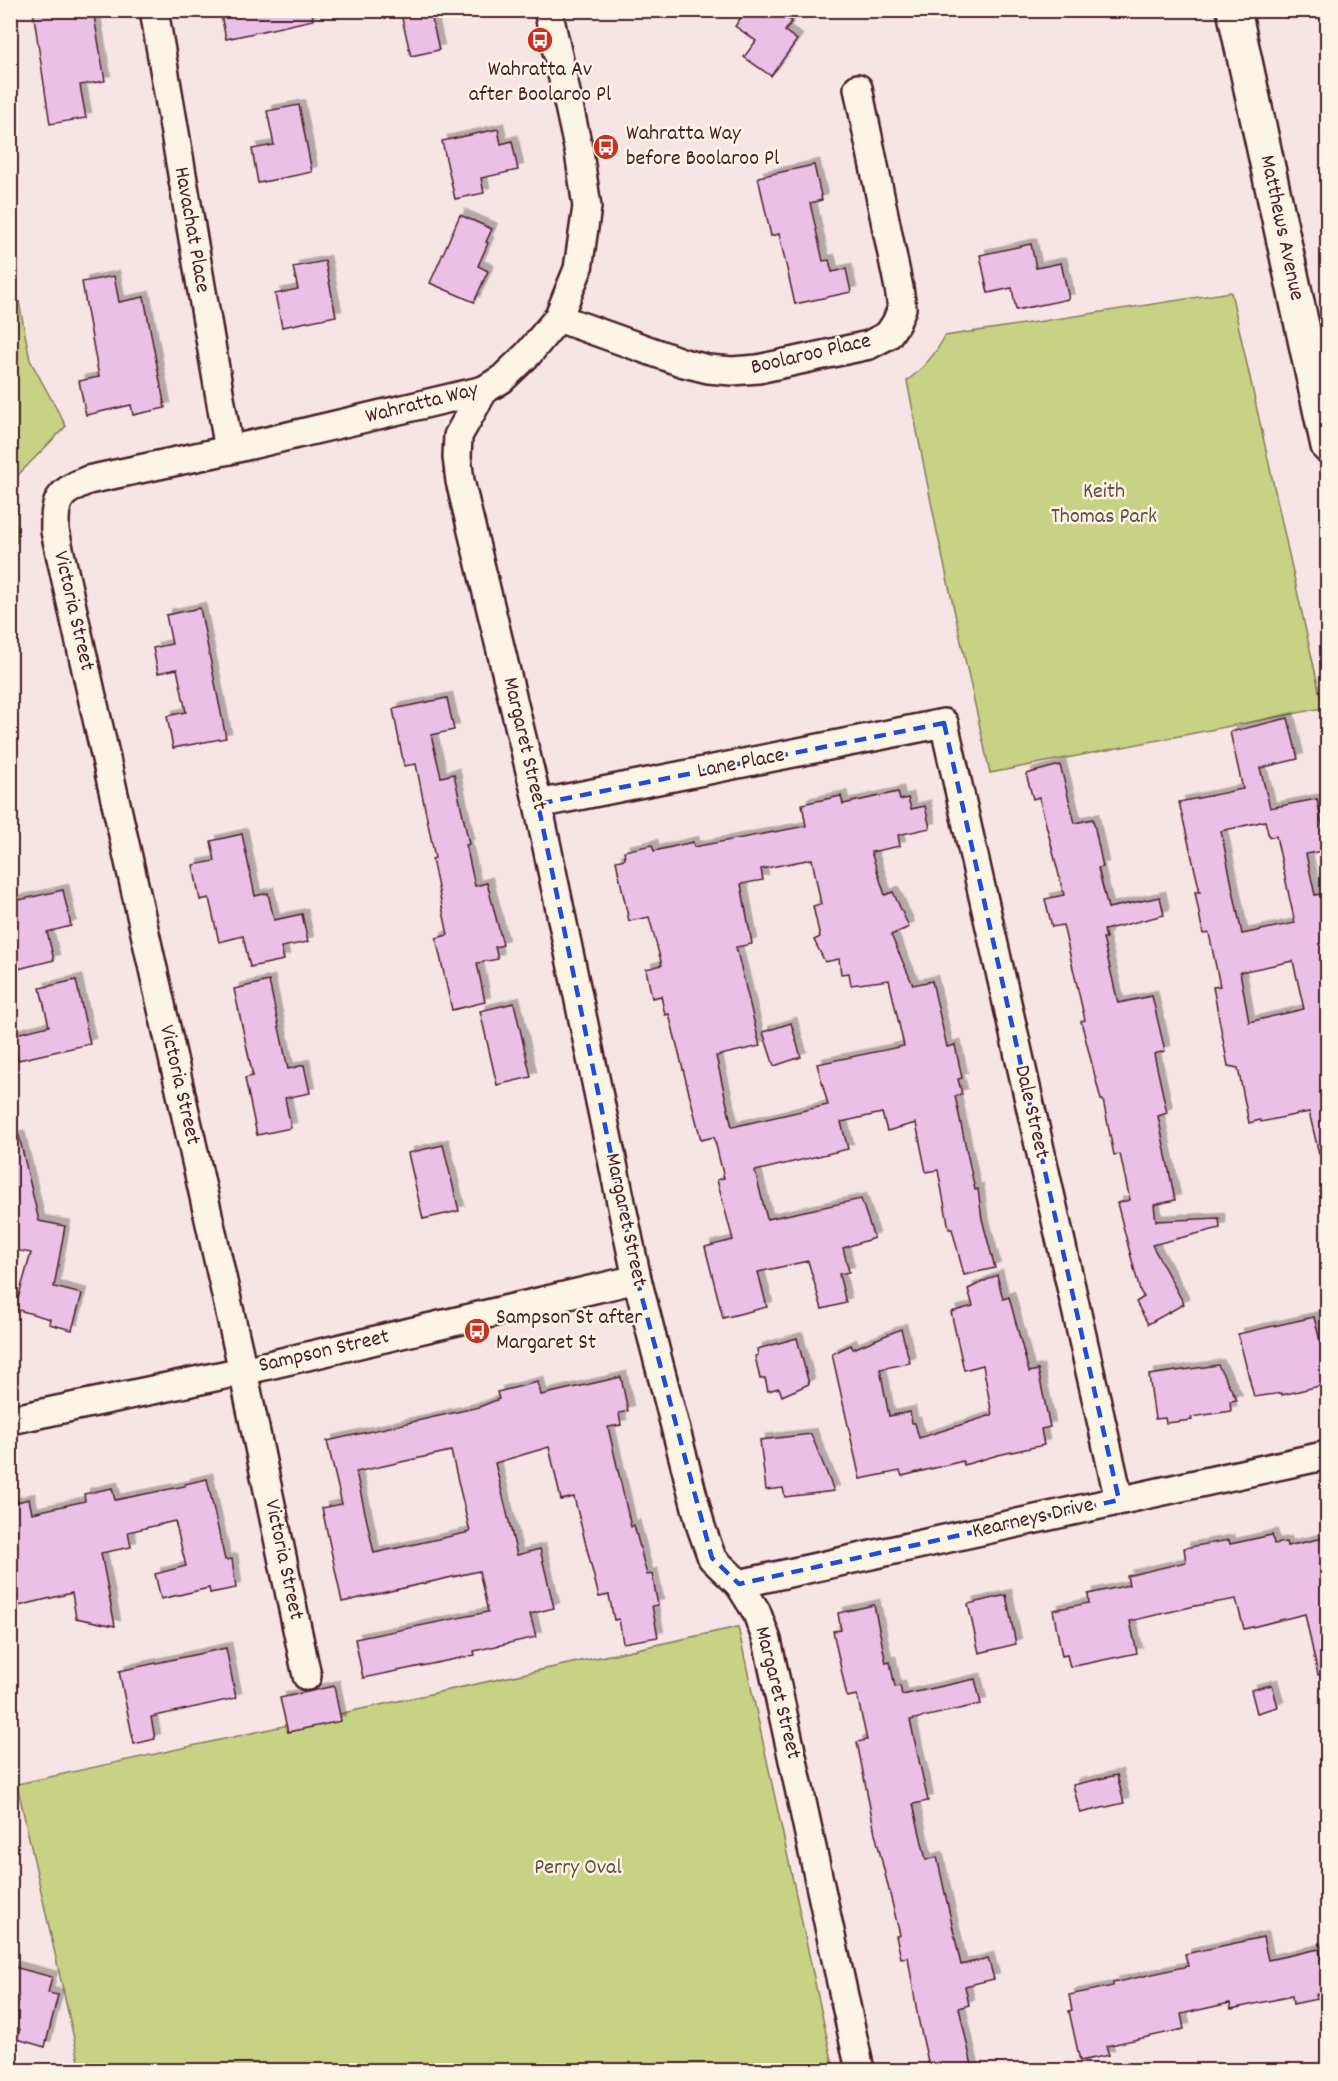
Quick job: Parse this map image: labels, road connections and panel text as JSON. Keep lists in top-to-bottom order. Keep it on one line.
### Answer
{"streets":{"street":["Matthews Avenue","Havachat Place","Boolaroo Place","Wahratta Way","Victoria Street","Margaret Street","Lane Place","Dale Street","Sampson Street","Kearneys Drive"]},"crossings":[["Havachat Place","Wahratta Way"],["Boolaroo Place","Wahratta Way"],["Wahratta Way","Victoria Street"],["Wahratta Way","Margaret Street"],["Victoria Street","Sampson Street"],["Margaret Street","Lane Place"],["Margaret Street","Sampson Street"],["Margaret Street","Kearneys Drive"],["Lane Place","Dale Street"],["Dale Street","Kearneys Drive"]],"parks":["Keith Thomas Park","Perry Oval"],"places":{"bus stop":["Wahratta Av after Boolaroo Pl","Wahratta Way before Boolaroo Pl","Sampson St after Margaret St"]}}
